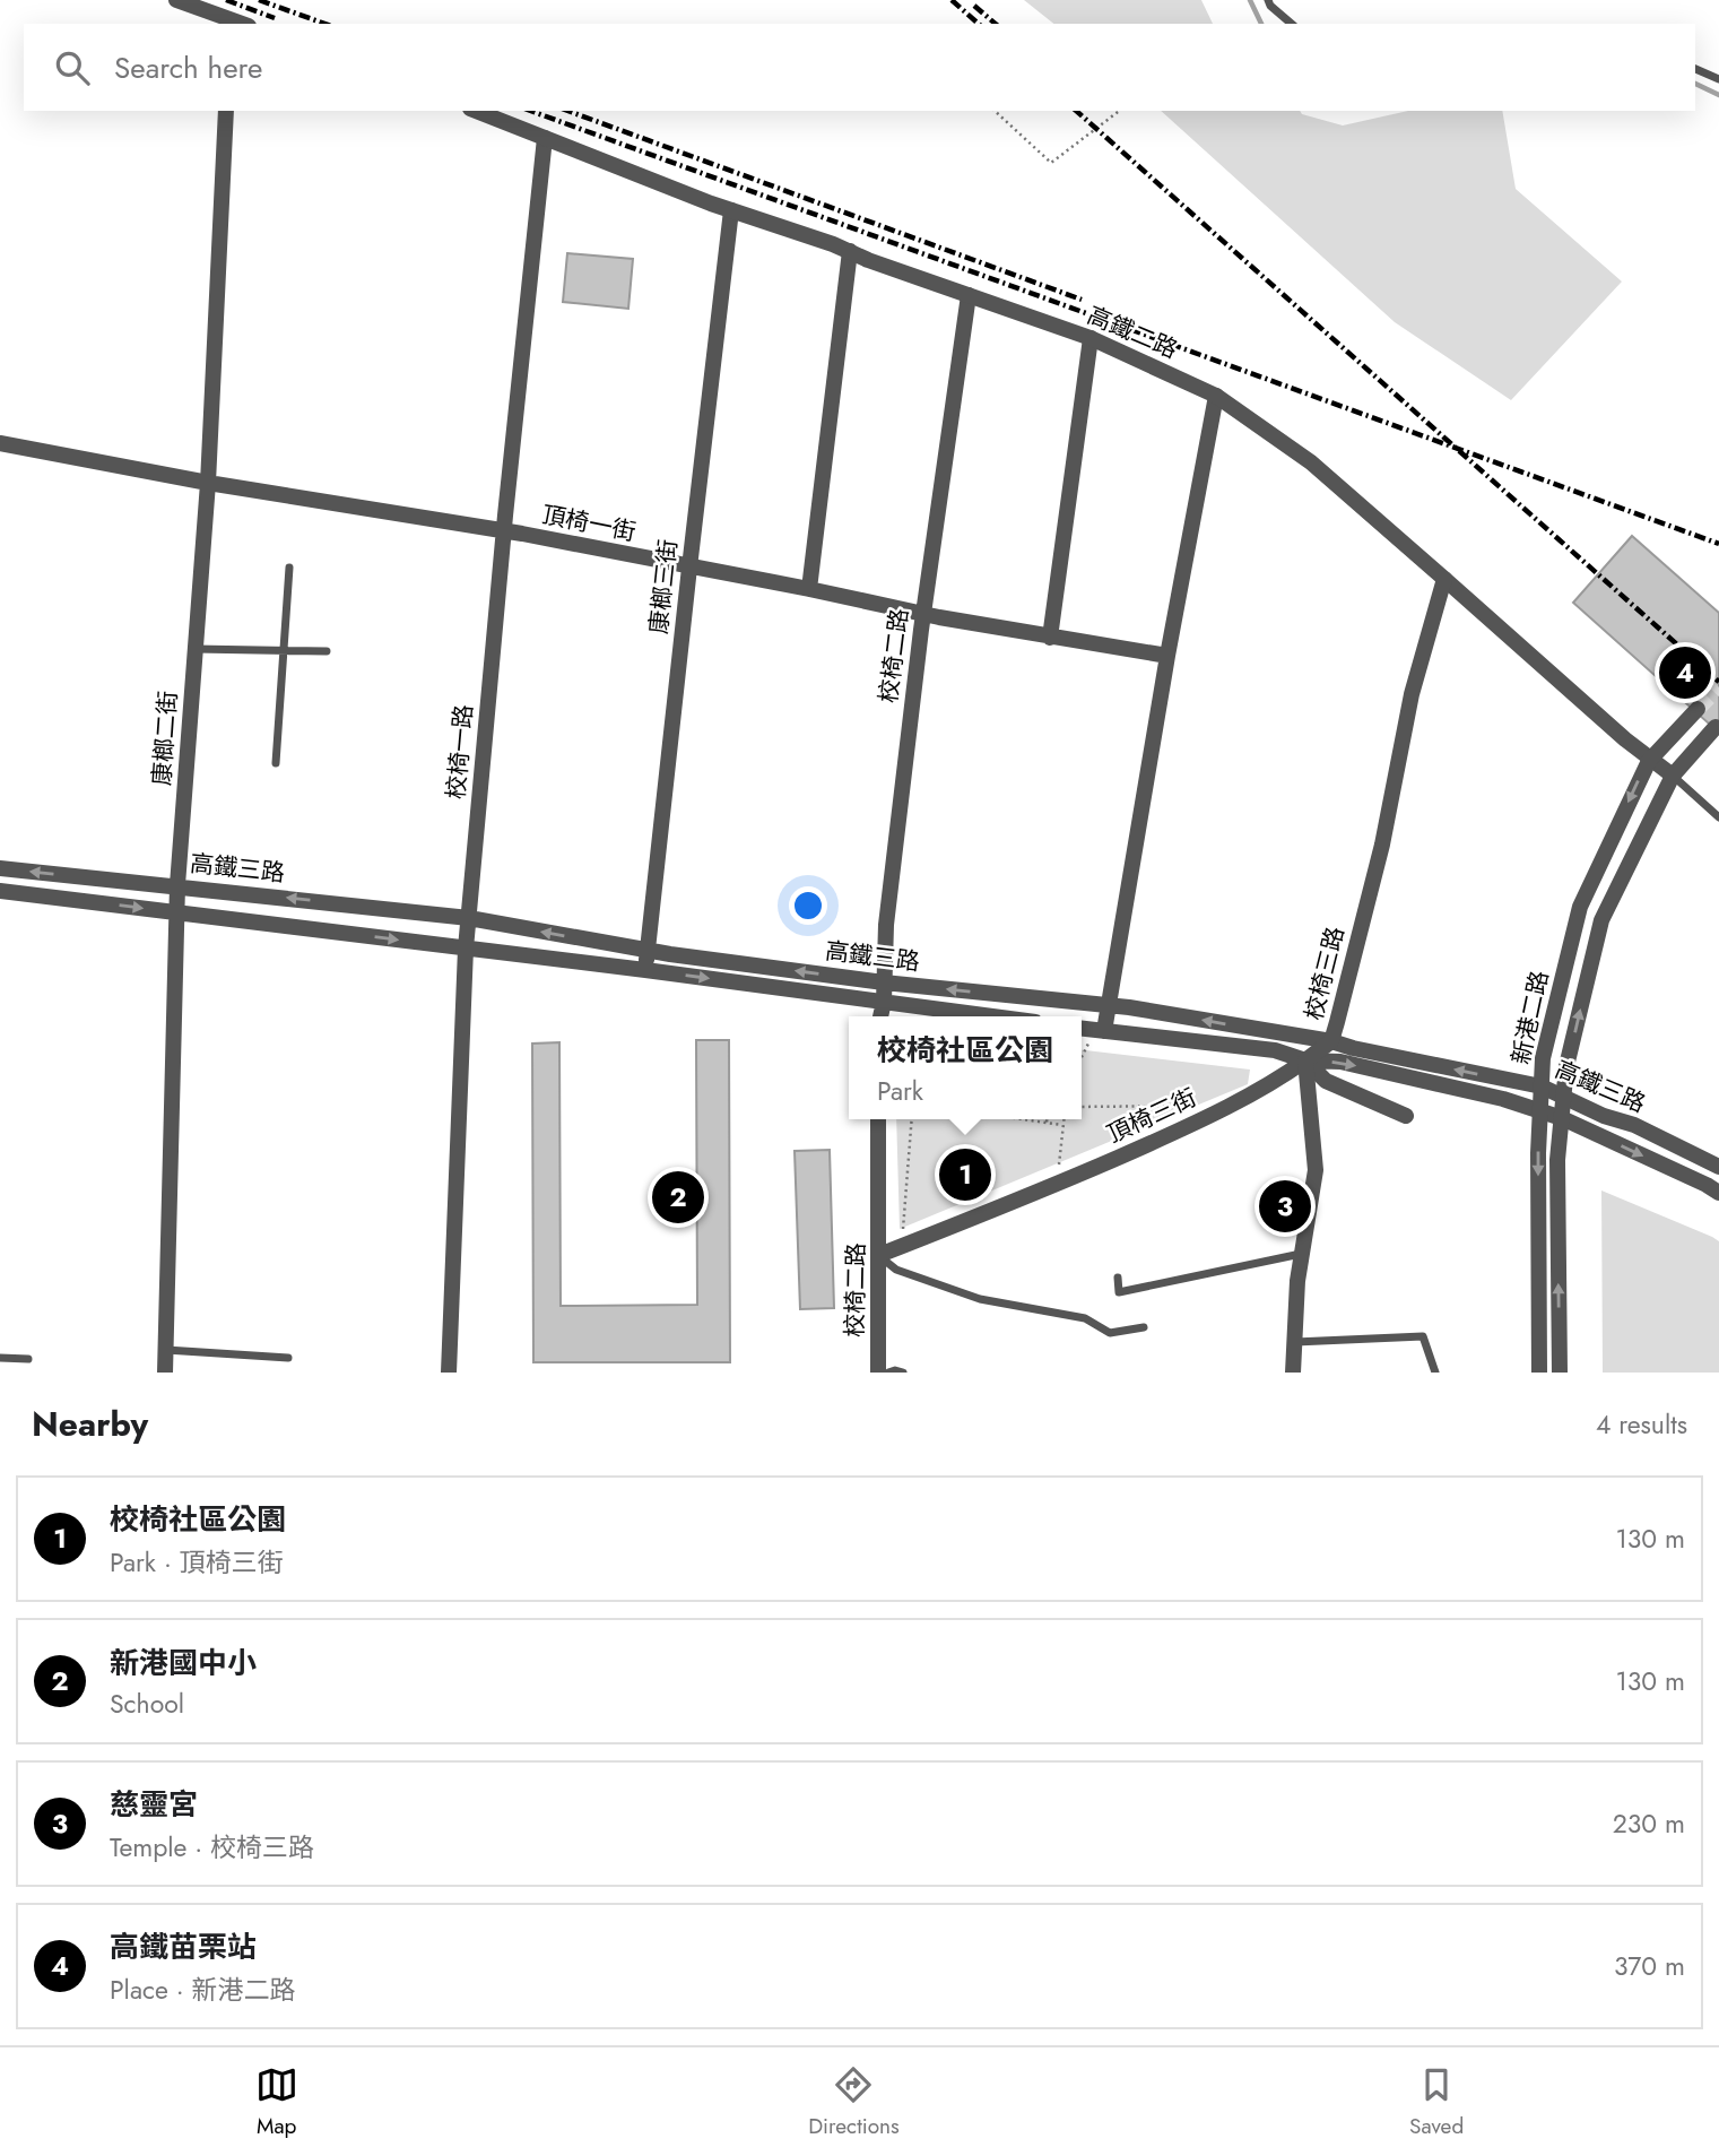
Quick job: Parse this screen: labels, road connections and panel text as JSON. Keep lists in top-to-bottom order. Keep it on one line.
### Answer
{"streets":{"street":["高鐵二路","頂椅一街","康榔三街","校椅二路","康榔二街","校椅一路","高鐵三路","校椅三路","新港二路","頂椅三街"]},"crossings":[["高鐵二路","康榔三街"],["高鐵二路","校椅二路"],["高鐵二路","校椅一路"],["高鐵二路","校椅三路"],["高鐵二路","新港二路"],["頂椅一街","康榔三街"],["頂椅一街","校椅二路"],["頂椅一街","康榔二街"],["頂椅一街","校椅一路"],["康榔三街","高鐵三路"],["校椅二路","高鐵三路"],["校椅二路","頂椅三街"],["康榔二街","高鐵三路"],["校椅一路","高鐵三路"],["高鐵三路","校椅三路"],["高鐵三路","新港二路"],["高鐵三路","頂椅三街"],["校椅三路","頂椅三街"]],"page":{"search":"Search here","pins":["4","1","2","3"],"popup":["校椅社區公園","Park"],"heading":["Nearby","4 results"],"list":[{"mark":"1","name":"校椅社區公園","note":"Park · 頂椅三街","value":"130 m"},{"mark":"2","name":"新港國中小","note":"School","value":"130 m"},{"mark":"3","name":"慈靈宮","note":"Temple · 校椅三路","value":"230 m"},{"mark":"4","name":"高鐵苗栗站","note":"Place · 新港二路","value":"370 m"}],"nav":["Map","Directions","Saved"]}}
